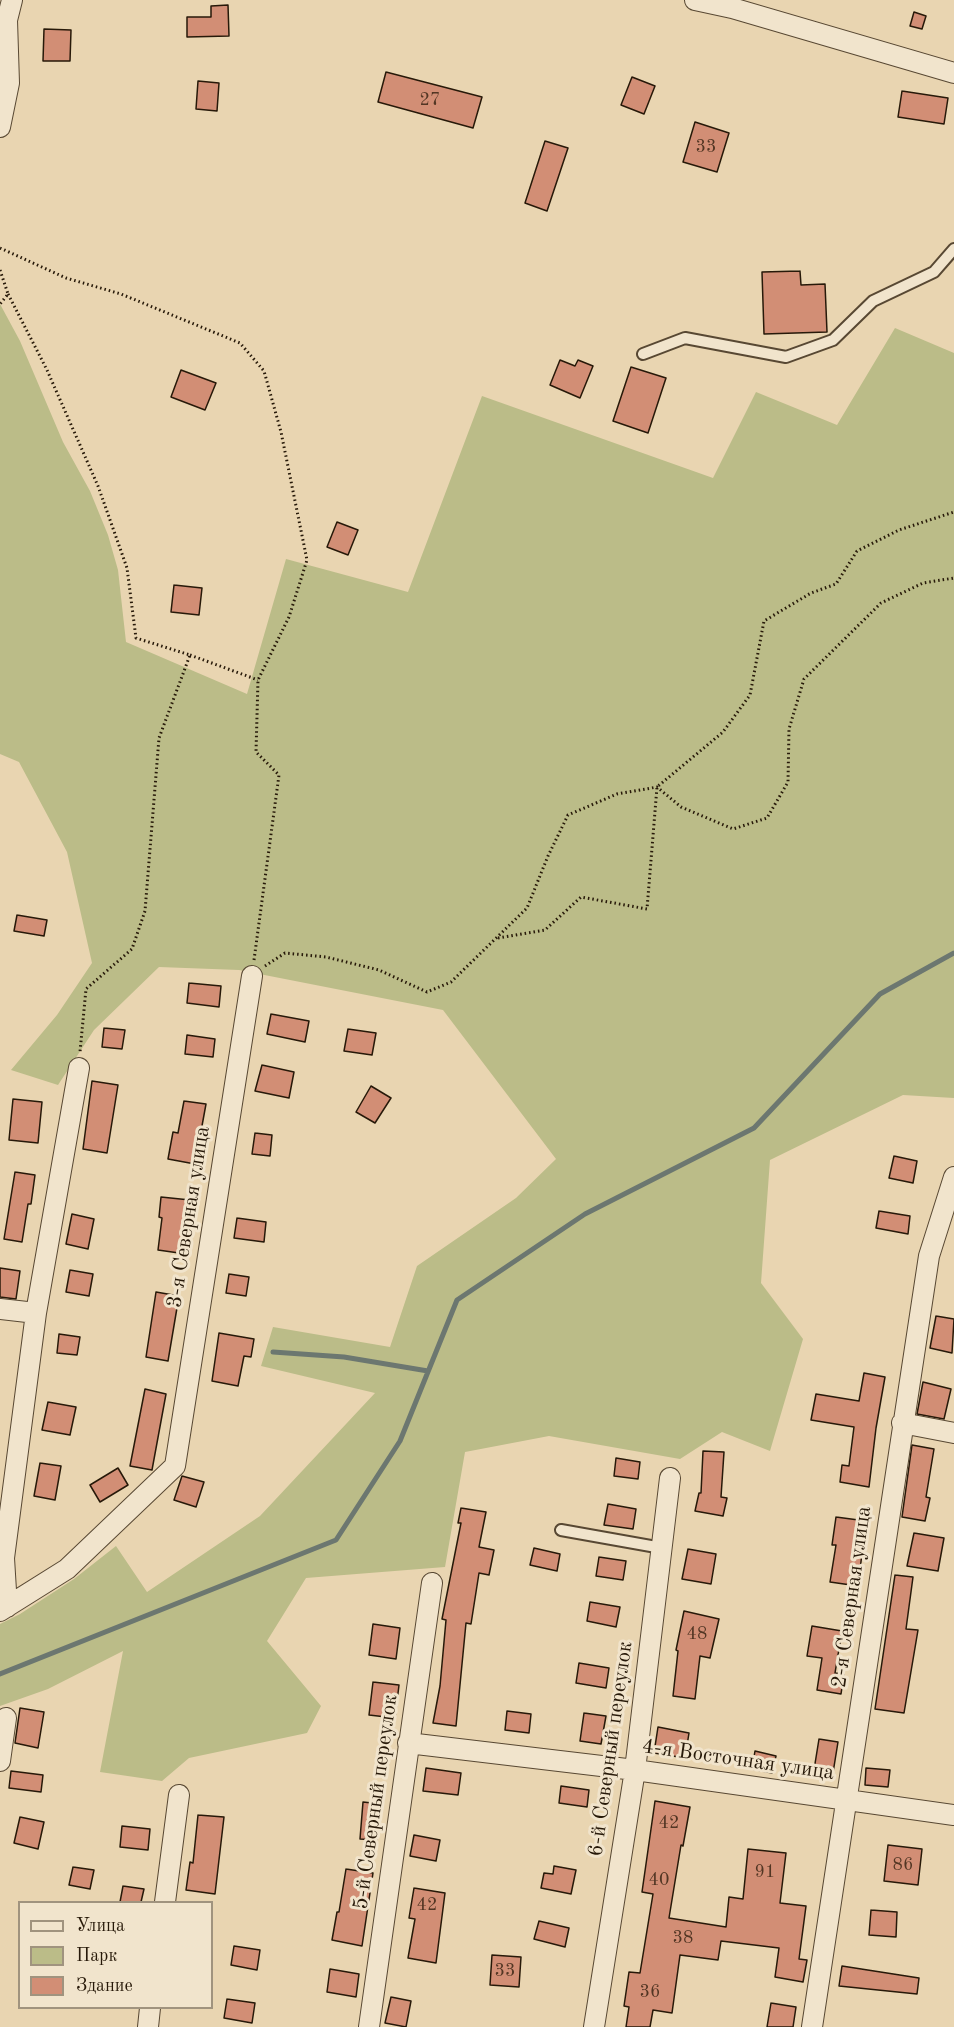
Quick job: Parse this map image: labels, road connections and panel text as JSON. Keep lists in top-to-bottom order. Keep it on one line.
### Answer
{"streets":{"street":["3-я Северная улица","2-я Северная улица","6-й Северный переулок","4-я Восточная улица","5-й Северный переулок"]},"crossings":[["2-я Северная улица","4-я Восточная улица"],["6-й Северный переулок","4-я Восточная улица"],["4-я Восточная улица","5-й Северный переулок"]],"house_numbers":["27","33","48","42","86","91","40","42","38","33","36"],"legend":["Улица","Парк","Здание"]}
